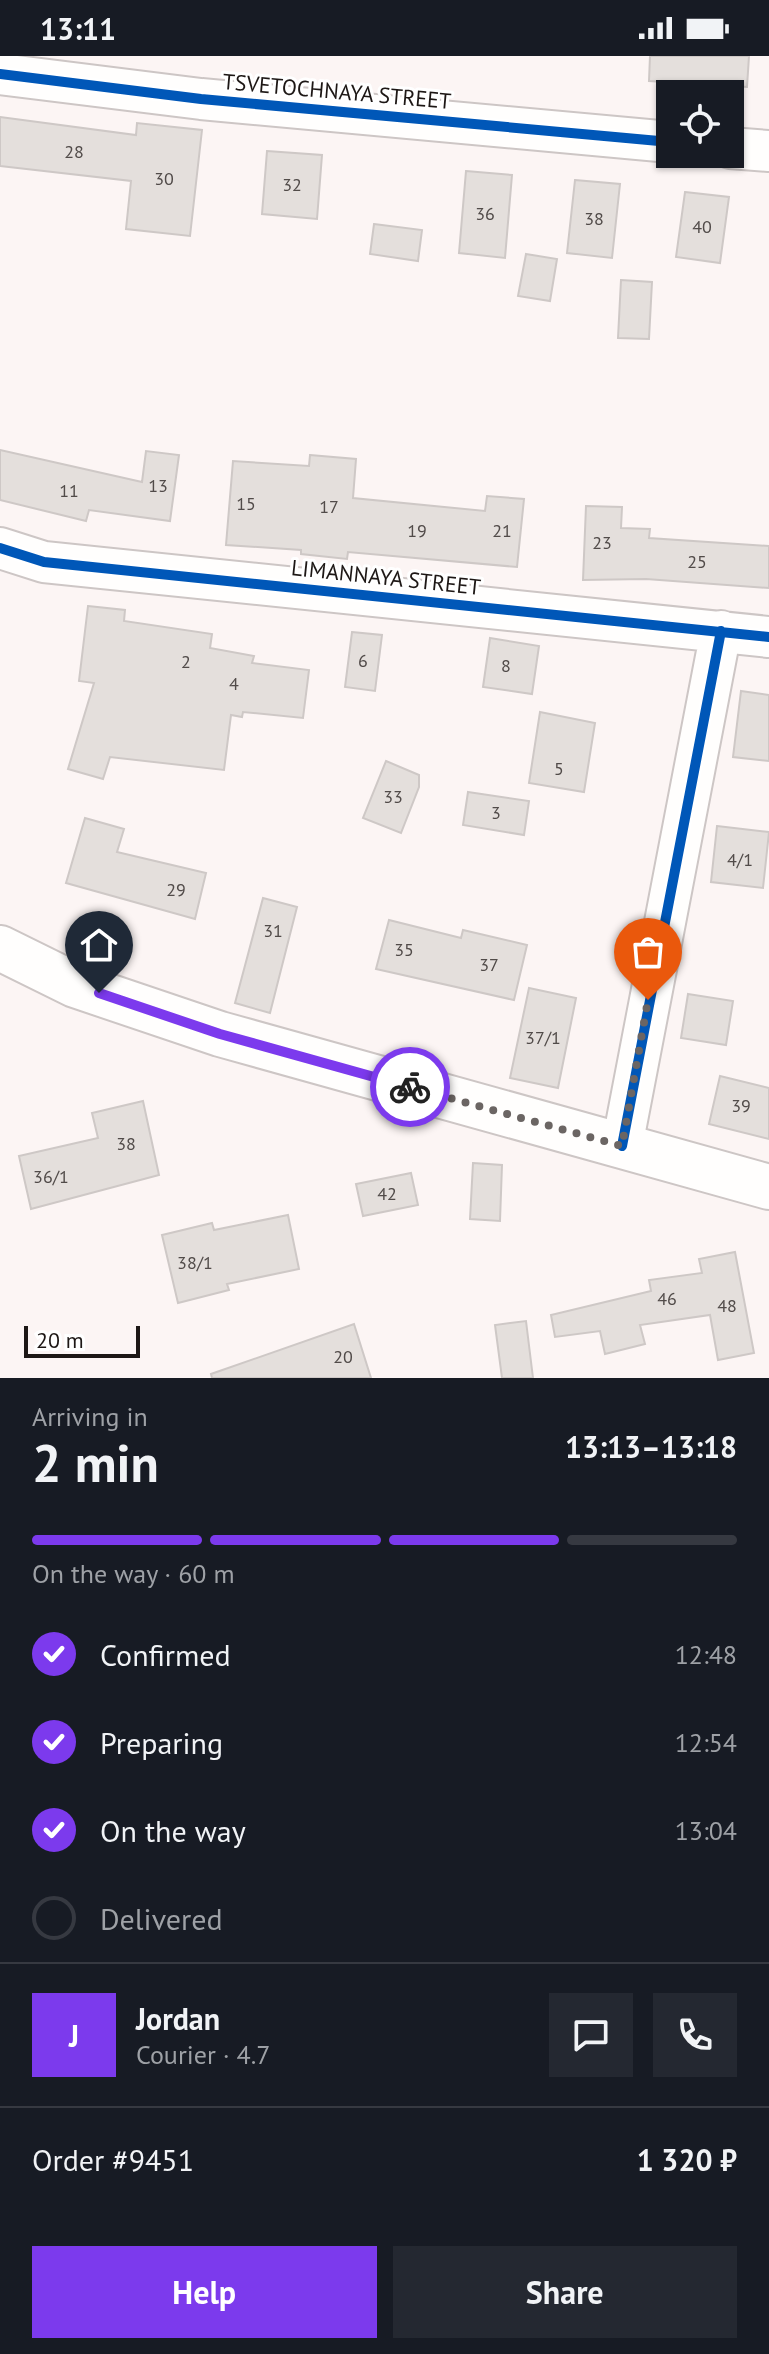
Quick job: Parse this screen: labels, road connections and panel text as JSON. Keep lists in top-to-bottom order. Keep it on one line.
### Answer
{"streets":{"street":["TSVETOCHNAYA STREET","LIMANNAYA STREET"]},"house_numbers":["28","30","32","36","38","40","13","11","15","17","19","21","23","25","6","2","8","4","5","33","3","4/1","29","31","35","37","37/1","39","38","36/1","42","38/1","46","48","20"],"scale_bar":"20 m","page":{"status":"13:11","scale":"20 m","heading":["2 min","Arriving in","13:13–13:18"],"panel":["Jordan","Courier · 4.7","Order #9451","1 320 ₽"],"bar":"On the way · 60 m","list":[["Confirmed","12:48"],["Preparing","12:54"],["On the way","13:04"],"Delivered"],"round":"J","buttons":["Help","Share"]}}
